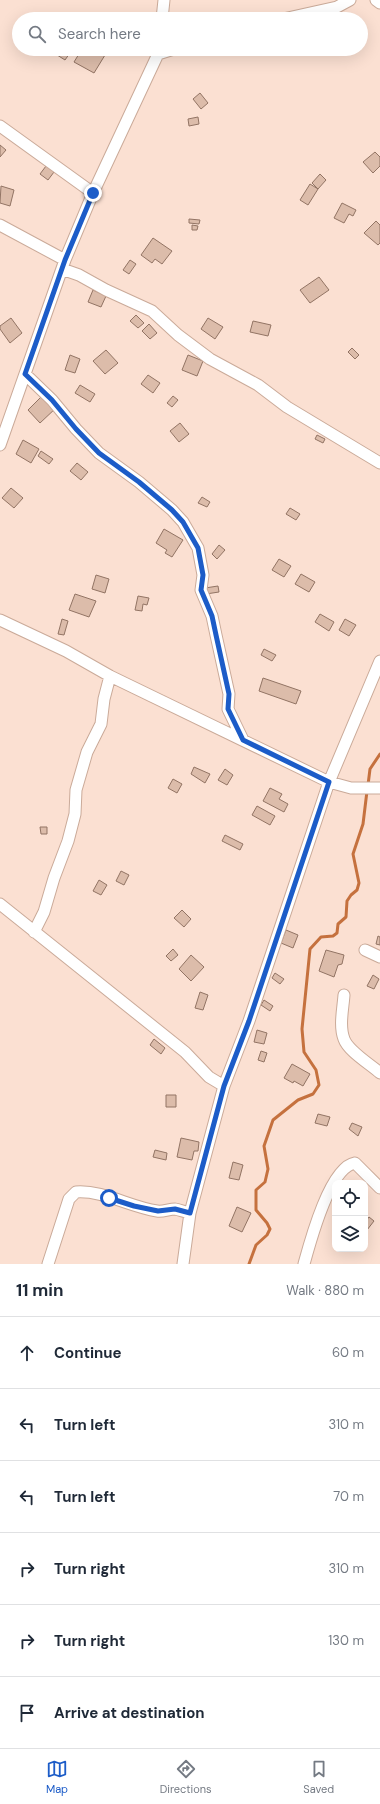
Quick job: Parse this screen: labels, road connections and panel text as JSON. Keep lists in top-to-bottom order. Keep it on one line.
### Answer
{"page":{"search":"Search here","heading":["11 min","Walk · 880 m"],"list":[["Continue","60 m"],["Turn left","310 m"],["Turn left","70 m"],["Turn right","310 m"],["Turn right","130 m"],"Arrive at destination"],"nav":["Map","Directions","Saved"]}}
